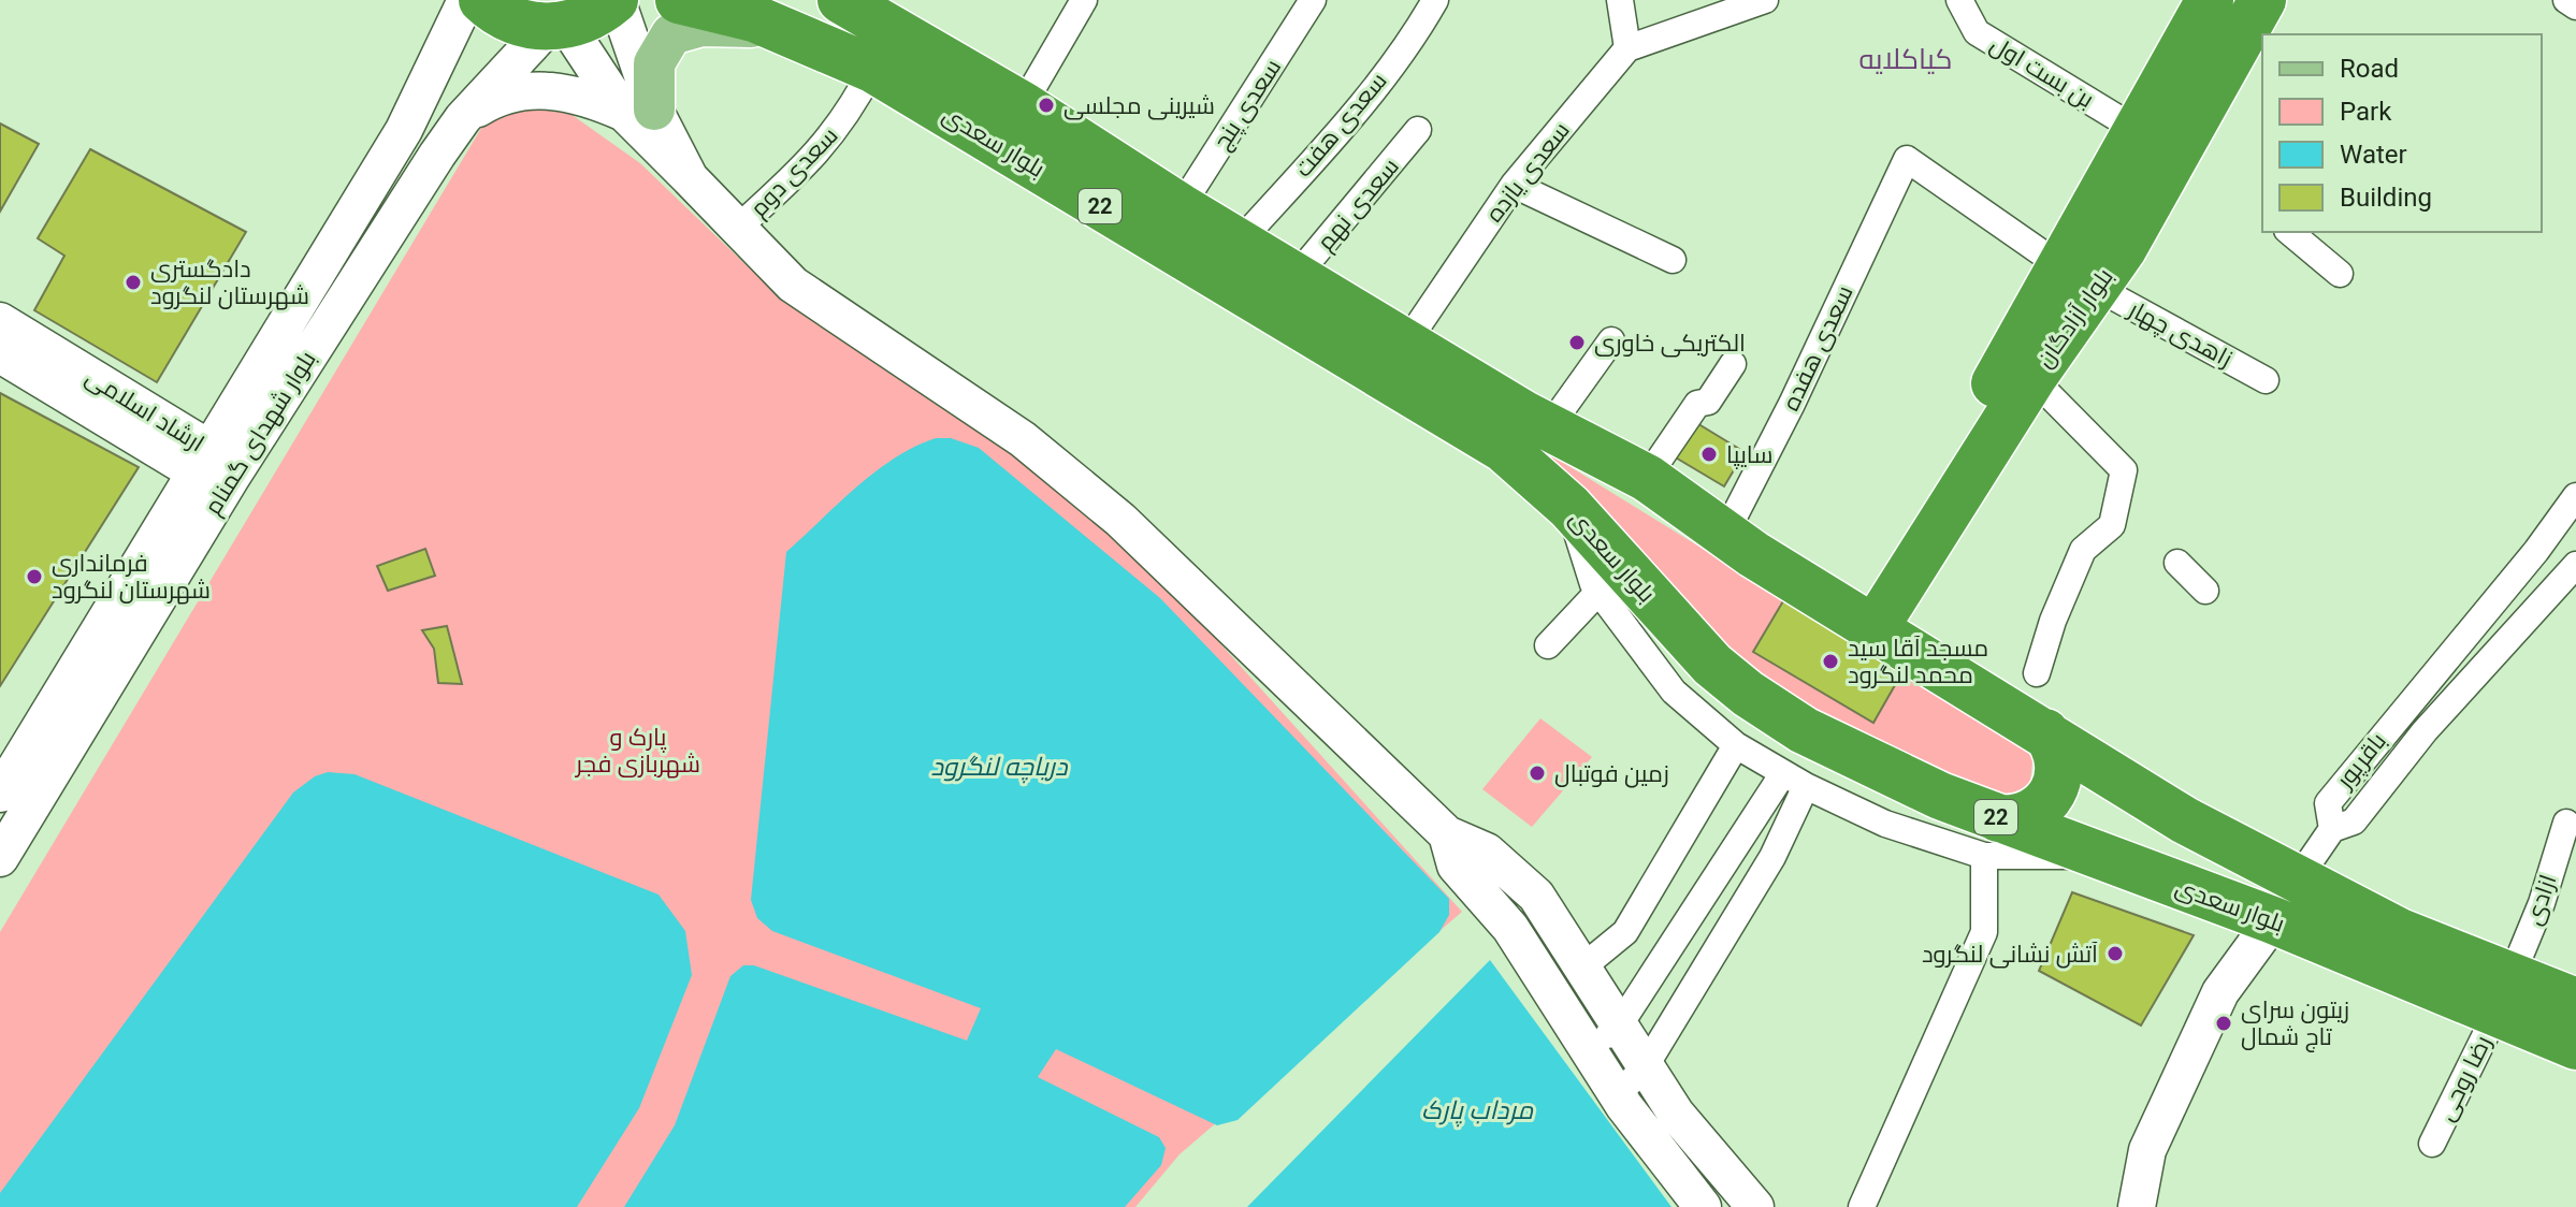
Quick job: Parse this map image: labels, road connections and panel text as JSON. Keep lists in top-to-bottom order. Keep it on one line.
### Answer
{"streets":{"highway":["بلوار سعدی","22","بلوار آزادگان"],"street":["بن بست اول","سعدی پنج","سعدی هفت","سعدی دوم","سعدی یازده","سعدی نهم","زاهدی چهار","سعدی هفده","ارشاد اسلامی","بلوار شهدای گمنام","باقرپور","ازادی","رضا روحی"]},"crossings":[["بن بست اول","بلوار آزادگان"],["سعدی پنج","بلوار سعدی"],["سعدی هفت","بلوار سعدی"],["بلوار سعدی","سعدی دوم"],["بلوار سعدی","سعدی یازده"],["بلوار سعدی","سعدی نهم"],["بلوار سعدی","بلوار آزادگان"],["بلوار سعدی","سعدی هفده"],["بلوار سعدی","ازادی"],["بلوار سعدی","رضا روحی"],["بلوار آزادگان","زاهدی چهار"],["زاهدی چهار","سعدی هفده"],["ارشاد اسلامی","بلوار شهدای گمنام"],["ازادی","رضا روحی"]],"districts":["کیاکلایه"],"water":["دریاچه لنگرود","مرداب پارک"],"parks":["پارک و شهربازی فجر"],"places":["شیرینی مجلسی","دادگستری شهرستان لنگرود","الکتریکی خاوری","سایپا","فرمانداری شهرستان لنگرود","مسجد آقا سید محمد لنگرود","زمین فوتبال","آتش نشانی لنگرود","زیتون سرای تاج شمال"],"legend":["Road","Park","Water","Building"]}
